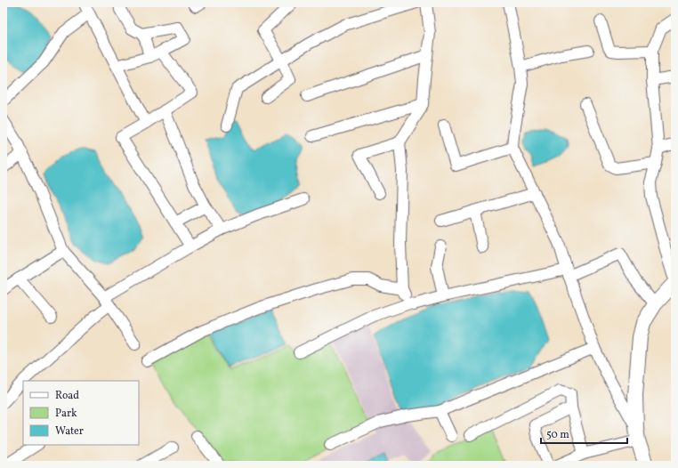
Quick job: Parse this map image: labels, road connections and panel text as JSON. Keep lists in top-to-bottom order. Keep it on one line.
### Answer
{"legend":["Road","Park","Water"],"scale_bar":"50 m"}
